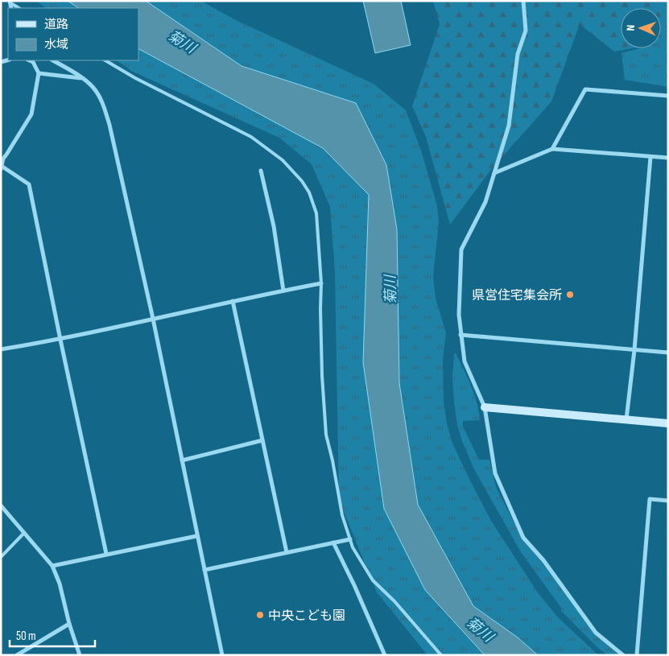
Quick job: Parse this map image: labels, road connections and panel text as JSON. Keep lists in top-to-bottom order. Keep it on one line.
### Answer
{"water":["菊川"],"places":["県営住宅集会所","中央こども園"],"legend":["道路","水域"],"scale_bar":"50 m","north":"left"}
